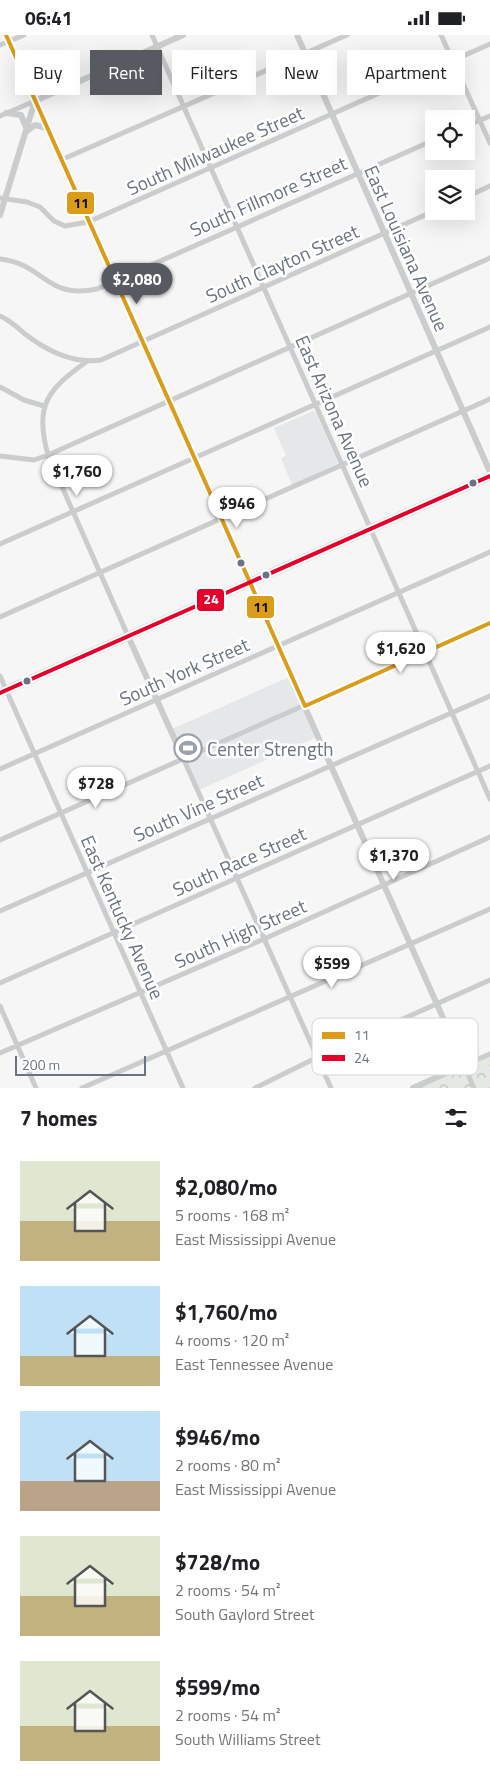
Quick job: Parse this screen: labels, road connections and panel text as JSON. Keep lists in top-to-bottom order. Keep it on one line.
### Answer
{"streets":{"street":["South Milwaukee Street","South Fillmore Street","East Louisiana Avenue","South Clayton Street","East Arizona Avenue","South York Street","South Vine Street","South Race Street","East Kentucky Avenue","South High Street"]},"crossings":[["South Milwaukee Street","East Louisiana Avenue"],["South Milwaukee Street","East Arizona Avenue"],["South Fillmore Street","East Louisiana Avenue"],["South Fillmore Street","East Arizona Avenue"],["East Louisiana Avenue","South Clayton Street"],["South Clayton Street","East Arizona Avenue"],["East Arizona Avenue","South York Street"],["East Arizona Avenue","South Vine Street"],["East Arizona Avenue","South Race Street"],["South York Street","East Kentucky Avenue"],["South Vine Street","East Kentucky Avenue"],["South Race Street","East Kentucky Avenue"],["East Kentucky Avenue","South High Street"]],"places":{"sports":["Center Strength"]},"lines":["transit line 11","transit line 24"],"legend":["11","24"],"scale_bar":"200 m","page":{"status":"06:41","chip":["Buy","Rent","Filters","New","Apartment"],"price":["$2,080","$1,760","$946","$1,620","$728","$1,370","$599"],"scale":"200 m","heading":"7 homes","list":[{"name":"$2,080/mo","note":"5 rooms · 168 m² · East Mississippi Avenue"},{"name":"$1,760/mo","note":"4 rooms · 120 m² · East Tennessee Avenue"},{"name":"$946/mo","note":"2 rooms · 80 m² · East Mississippi Avenue"},{"name":"$728/mo","note":"2 rooms · 54 m² · South Gaylord Street"},{"name":"$599/mo","note":"2 rooms · 54 m² · South Williams Street"}]}}
